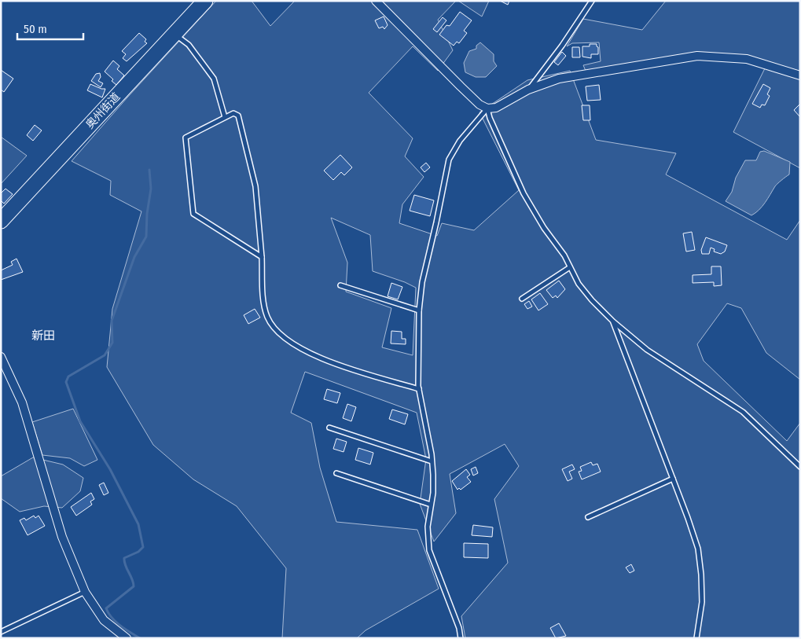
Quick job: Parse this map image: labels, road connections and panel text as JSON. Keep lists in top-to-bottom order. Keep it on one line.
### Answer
{"streets":{"highway":["奥州街道"]},"districts":["新田"],"scale_bar":"50 m"}
